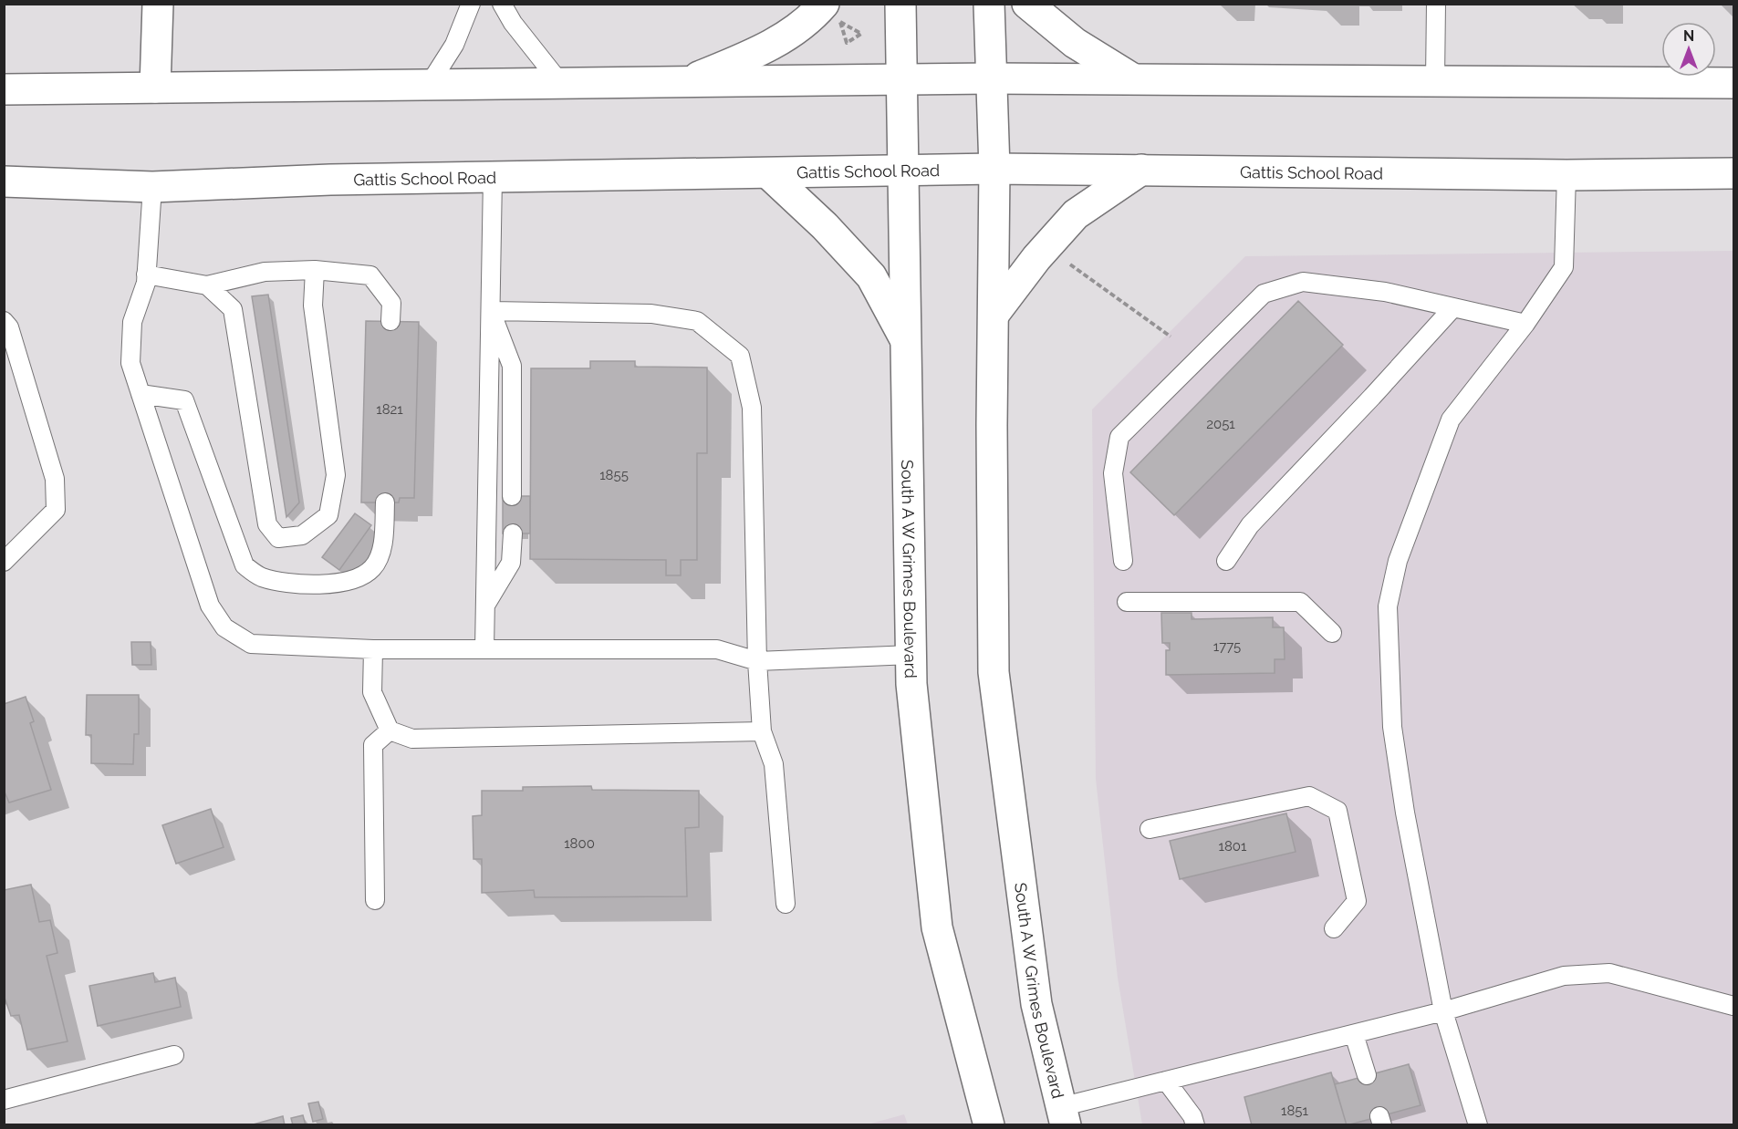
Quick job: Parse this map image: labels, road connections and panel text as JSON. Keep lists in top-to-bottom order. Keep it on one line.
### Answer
{"streets":{"main road":["Gattis School Road","South A W Grimes Boulevard"]},"crossings":[["Gattis School Road","South A W Grimes Boulevard"]],"house_numbers":["1821","2051","1855","1775","1800","1801","1851"],"north":"top"}
